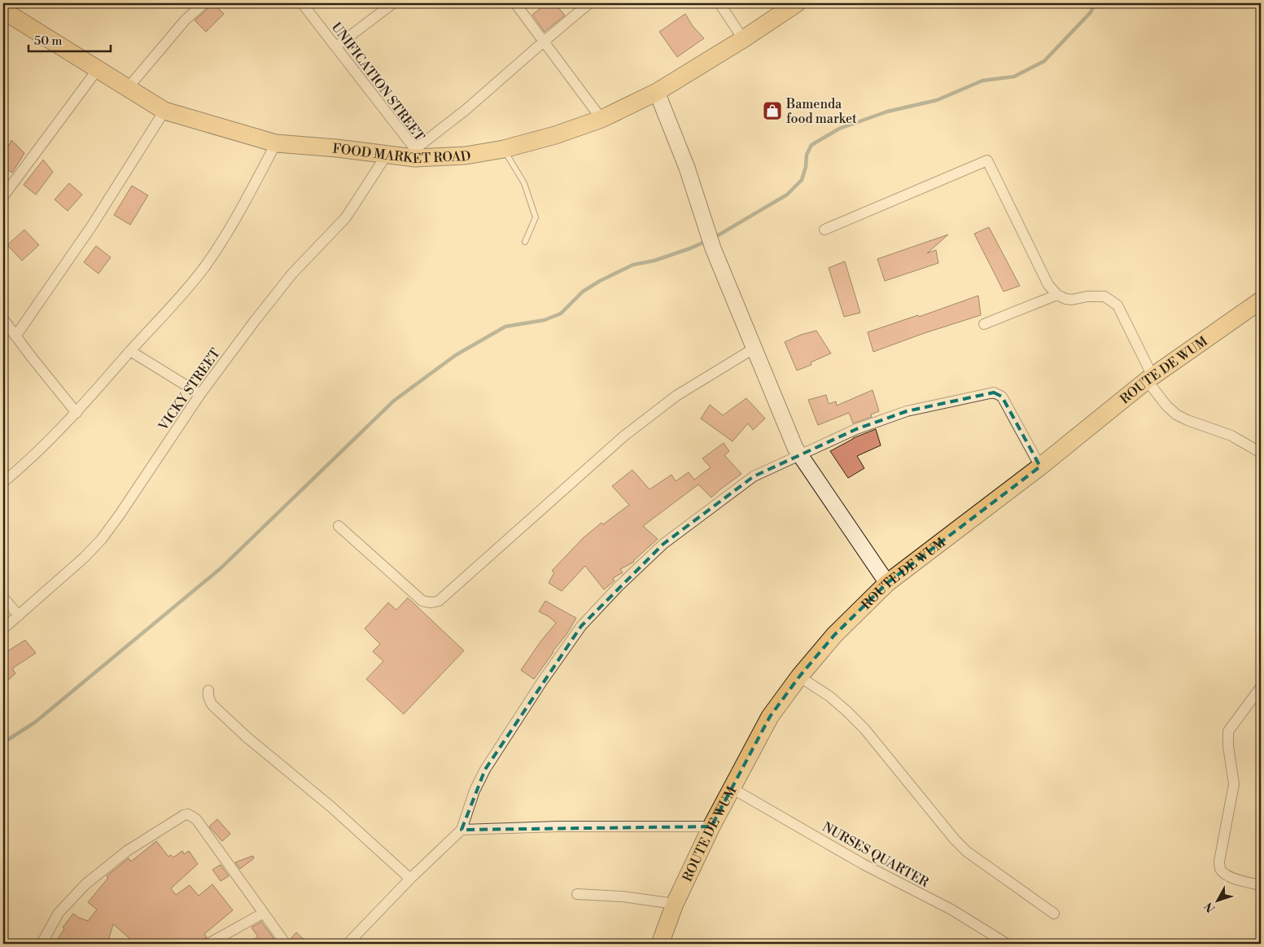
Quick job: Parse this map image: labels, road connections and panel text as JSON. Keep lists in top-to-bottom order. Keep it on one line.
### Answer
{"streets":{"highway":["FOOD MARKET ROAD","ROUTE DE WUM"],"street":["UNIFICATION STREET","VICKY STREET","NURSES QUARTER"]},"crossings":[["UNIFICATION STREET","FOOD MARKET ROAD"],["FOOD MARKET ROAD","VICKY STREET"],["ROUTE DE WUM","NURSES QUARTER"]],"places":{"shop":["Bamenda food market"]},"scale_bar":"50 m","north":"bottom left"}
